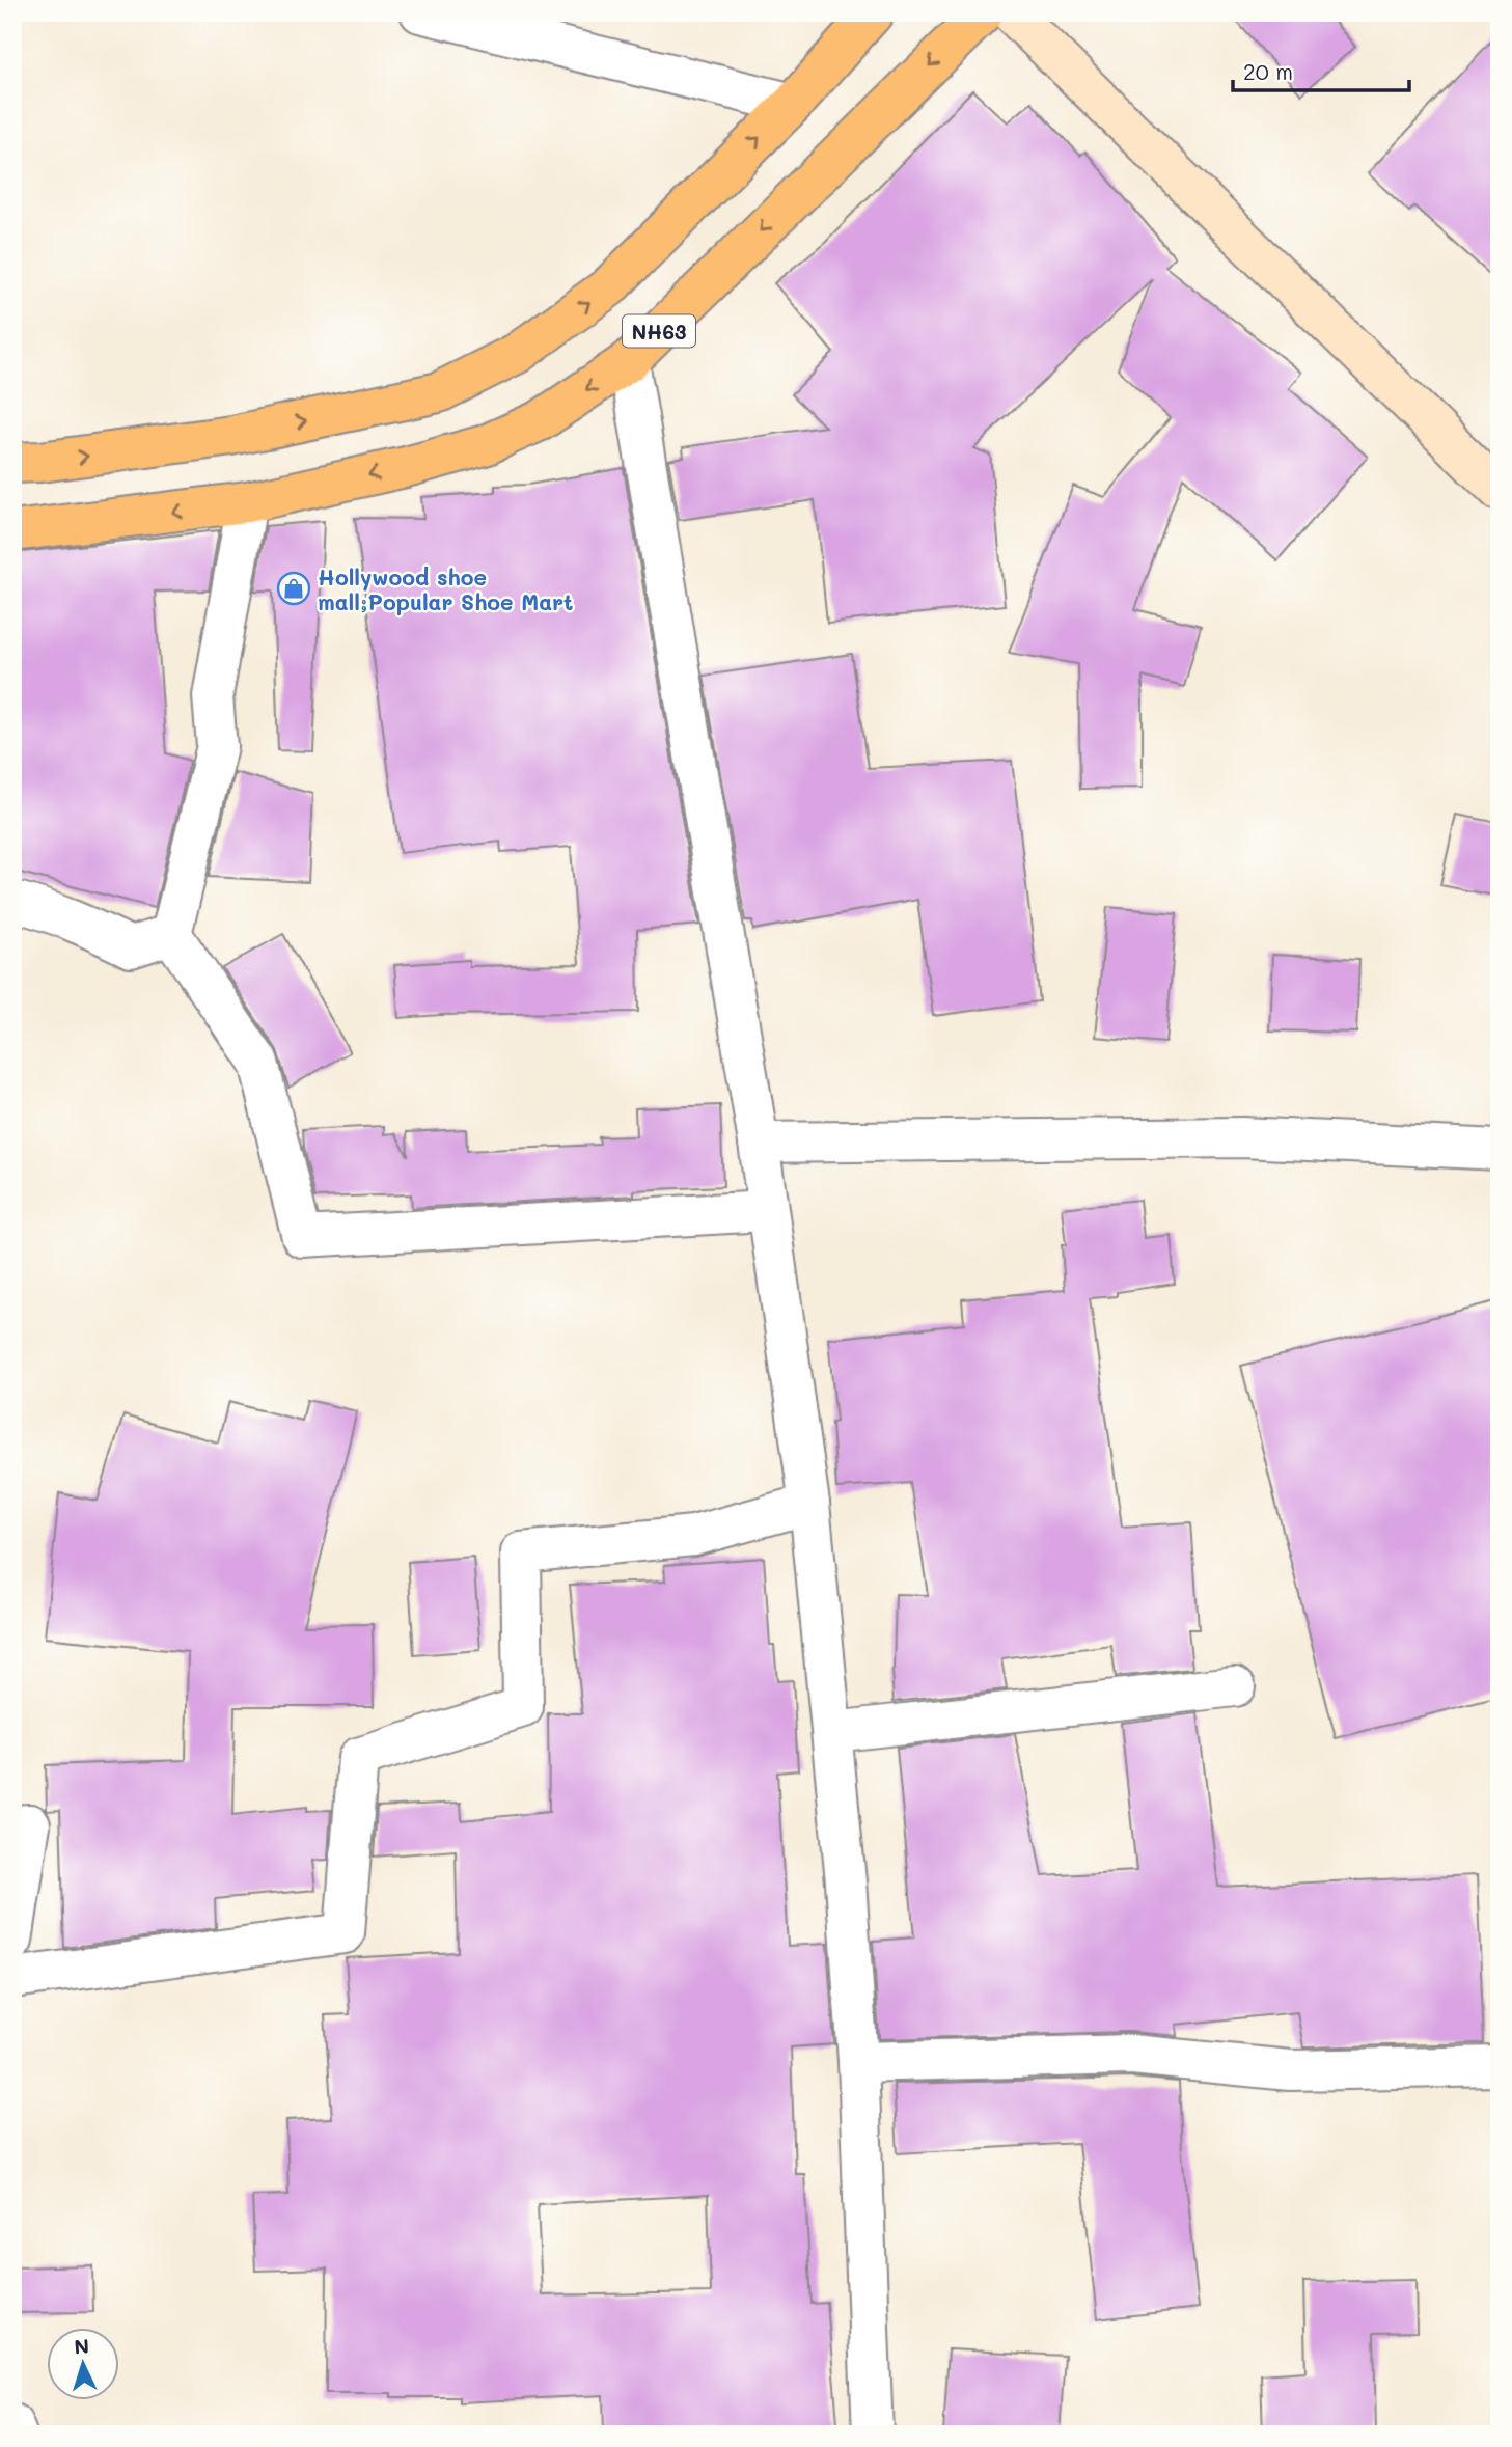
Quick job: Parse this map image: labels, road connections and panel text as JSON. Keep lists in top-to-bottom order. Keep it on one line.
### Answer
{"streets":{"highway":["NH63"]},"places":{"shop":["Hollywood shoe mall;Popular Shoe Mart"]},"scale_bar":"20 m","north":"top"}
